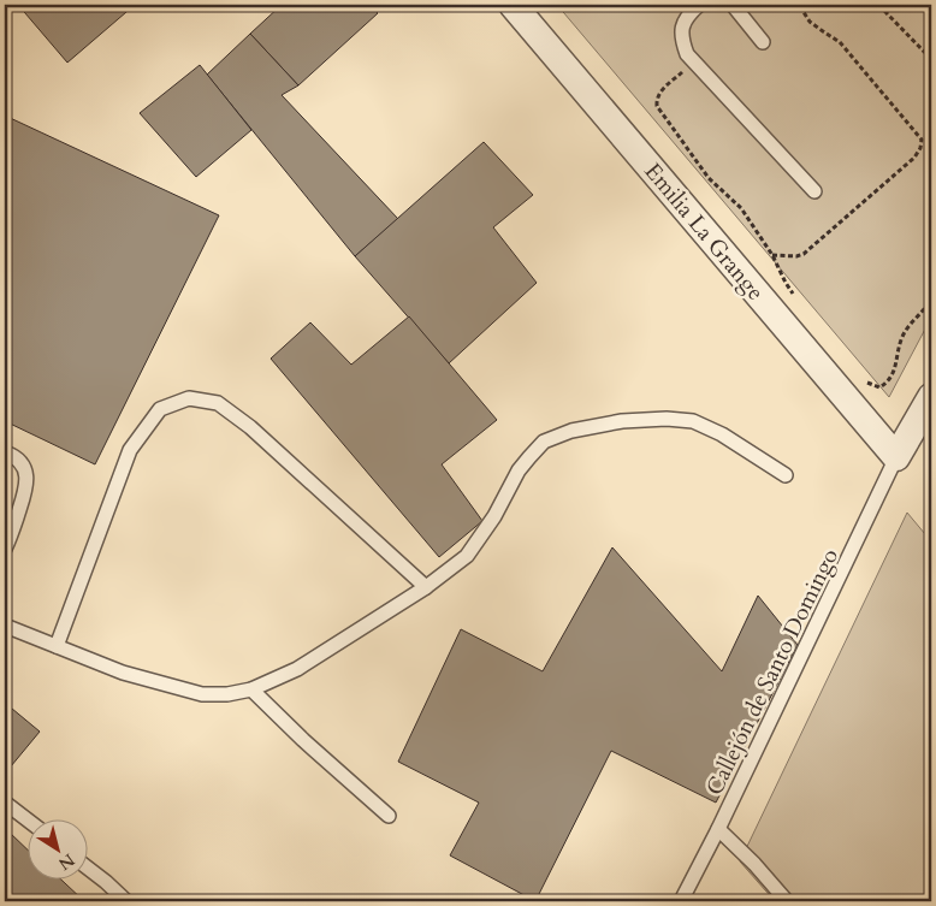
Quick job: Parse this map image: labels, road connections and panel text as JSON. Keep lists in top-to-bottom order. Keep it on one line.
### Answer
{"streets":{"street":["Emilia La Grange"],"lane":["Callejón de Santo Domingo"]},"crossings":[["Emilia La Grange","Callejón de Santo Domingo"]],"north":"bottom right"}
